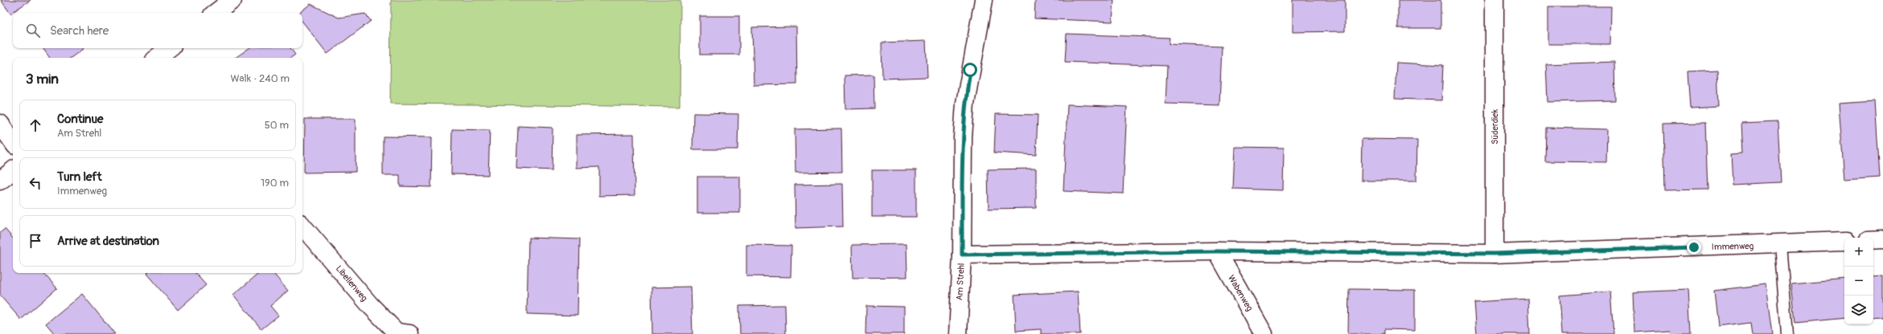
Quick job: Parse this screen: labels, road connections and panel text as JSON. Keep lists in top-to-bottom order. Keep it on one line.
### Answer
{"streets":{"street":["Süderdiek","Immenweg","Am Strehl","Libellenweg","Wabenweg"]},"crossings":[["Süderdiek","Immenweg"],["Immenweg","Am Strehl"],["Immenweg","Wabenweg"]],"page":{"search":"Search here","heading":["3 min","Walk · 240 m"],"list":[["Continue","Am Strehl","50 m"],["Turn left","Immenweg","190 m"],"Arrive at destination"],"map_buttons":["+","−"]}}
